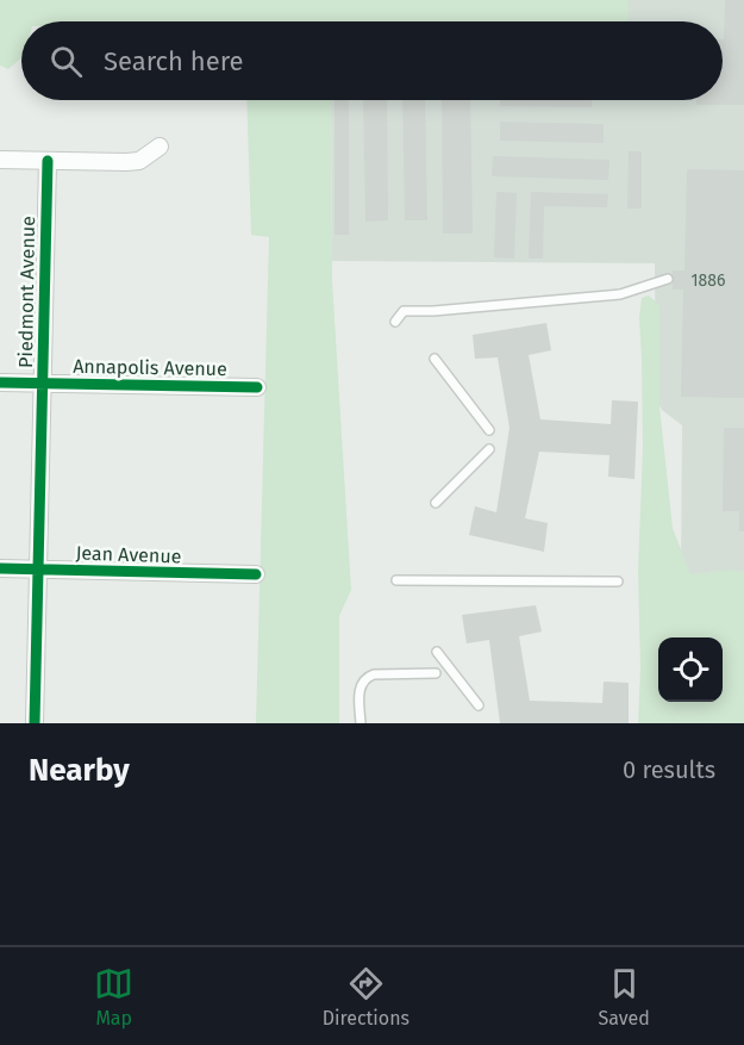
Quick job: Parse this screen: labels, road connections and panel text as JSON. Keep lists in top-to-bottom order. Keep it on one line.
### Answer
{"streets":{"street":["Piedmont Avenue","Annapolis Avenue","Jean Avenue"]},"crossings":[["Piedmont Avenue","Annapolis Avenue"],["Piedmont Avenue","Jean Avenue"]],"house_numbers":["1886"],"page":{"search":"Search here","heading":["Nearby","0 results"],"nav":["Map","Directions","Saved"]}}
